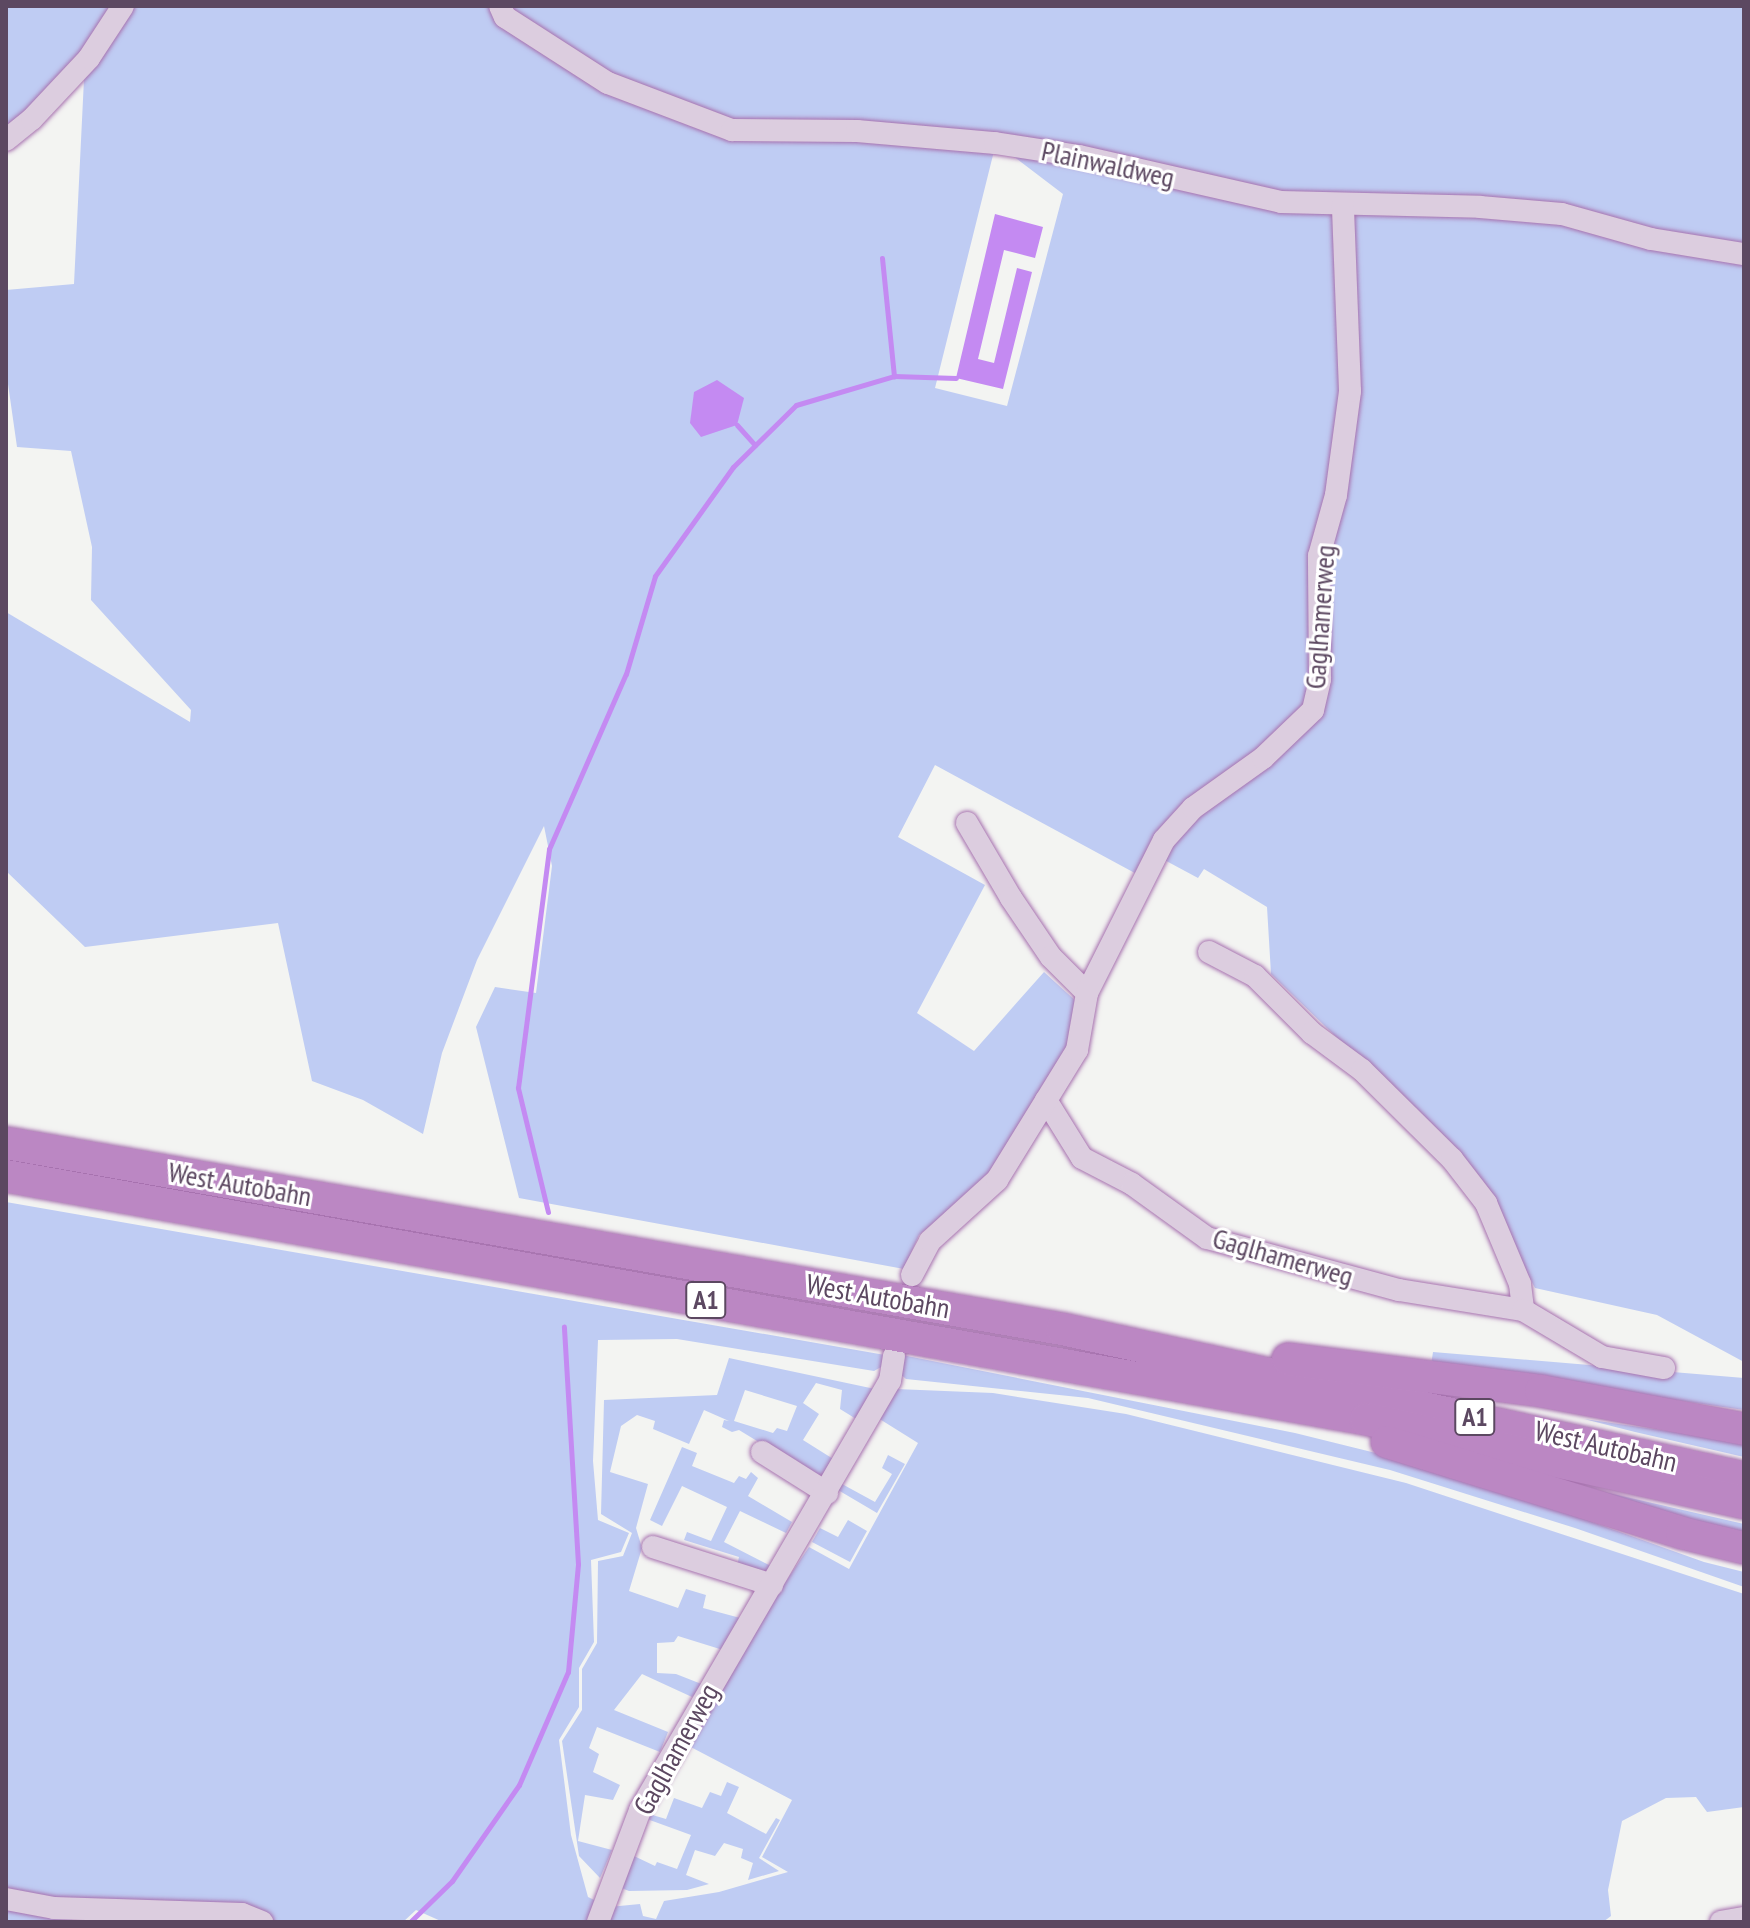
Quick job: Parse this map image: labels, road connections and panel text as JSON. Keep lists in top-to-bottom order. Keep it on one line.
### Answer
{"streets":{"highway":["West Autobahn","A1"],"street":["Plainwaldweg","Gaglhamerweg"]},"crossings":[["Plainwaldweg","Gaglhamerweg"]]}
